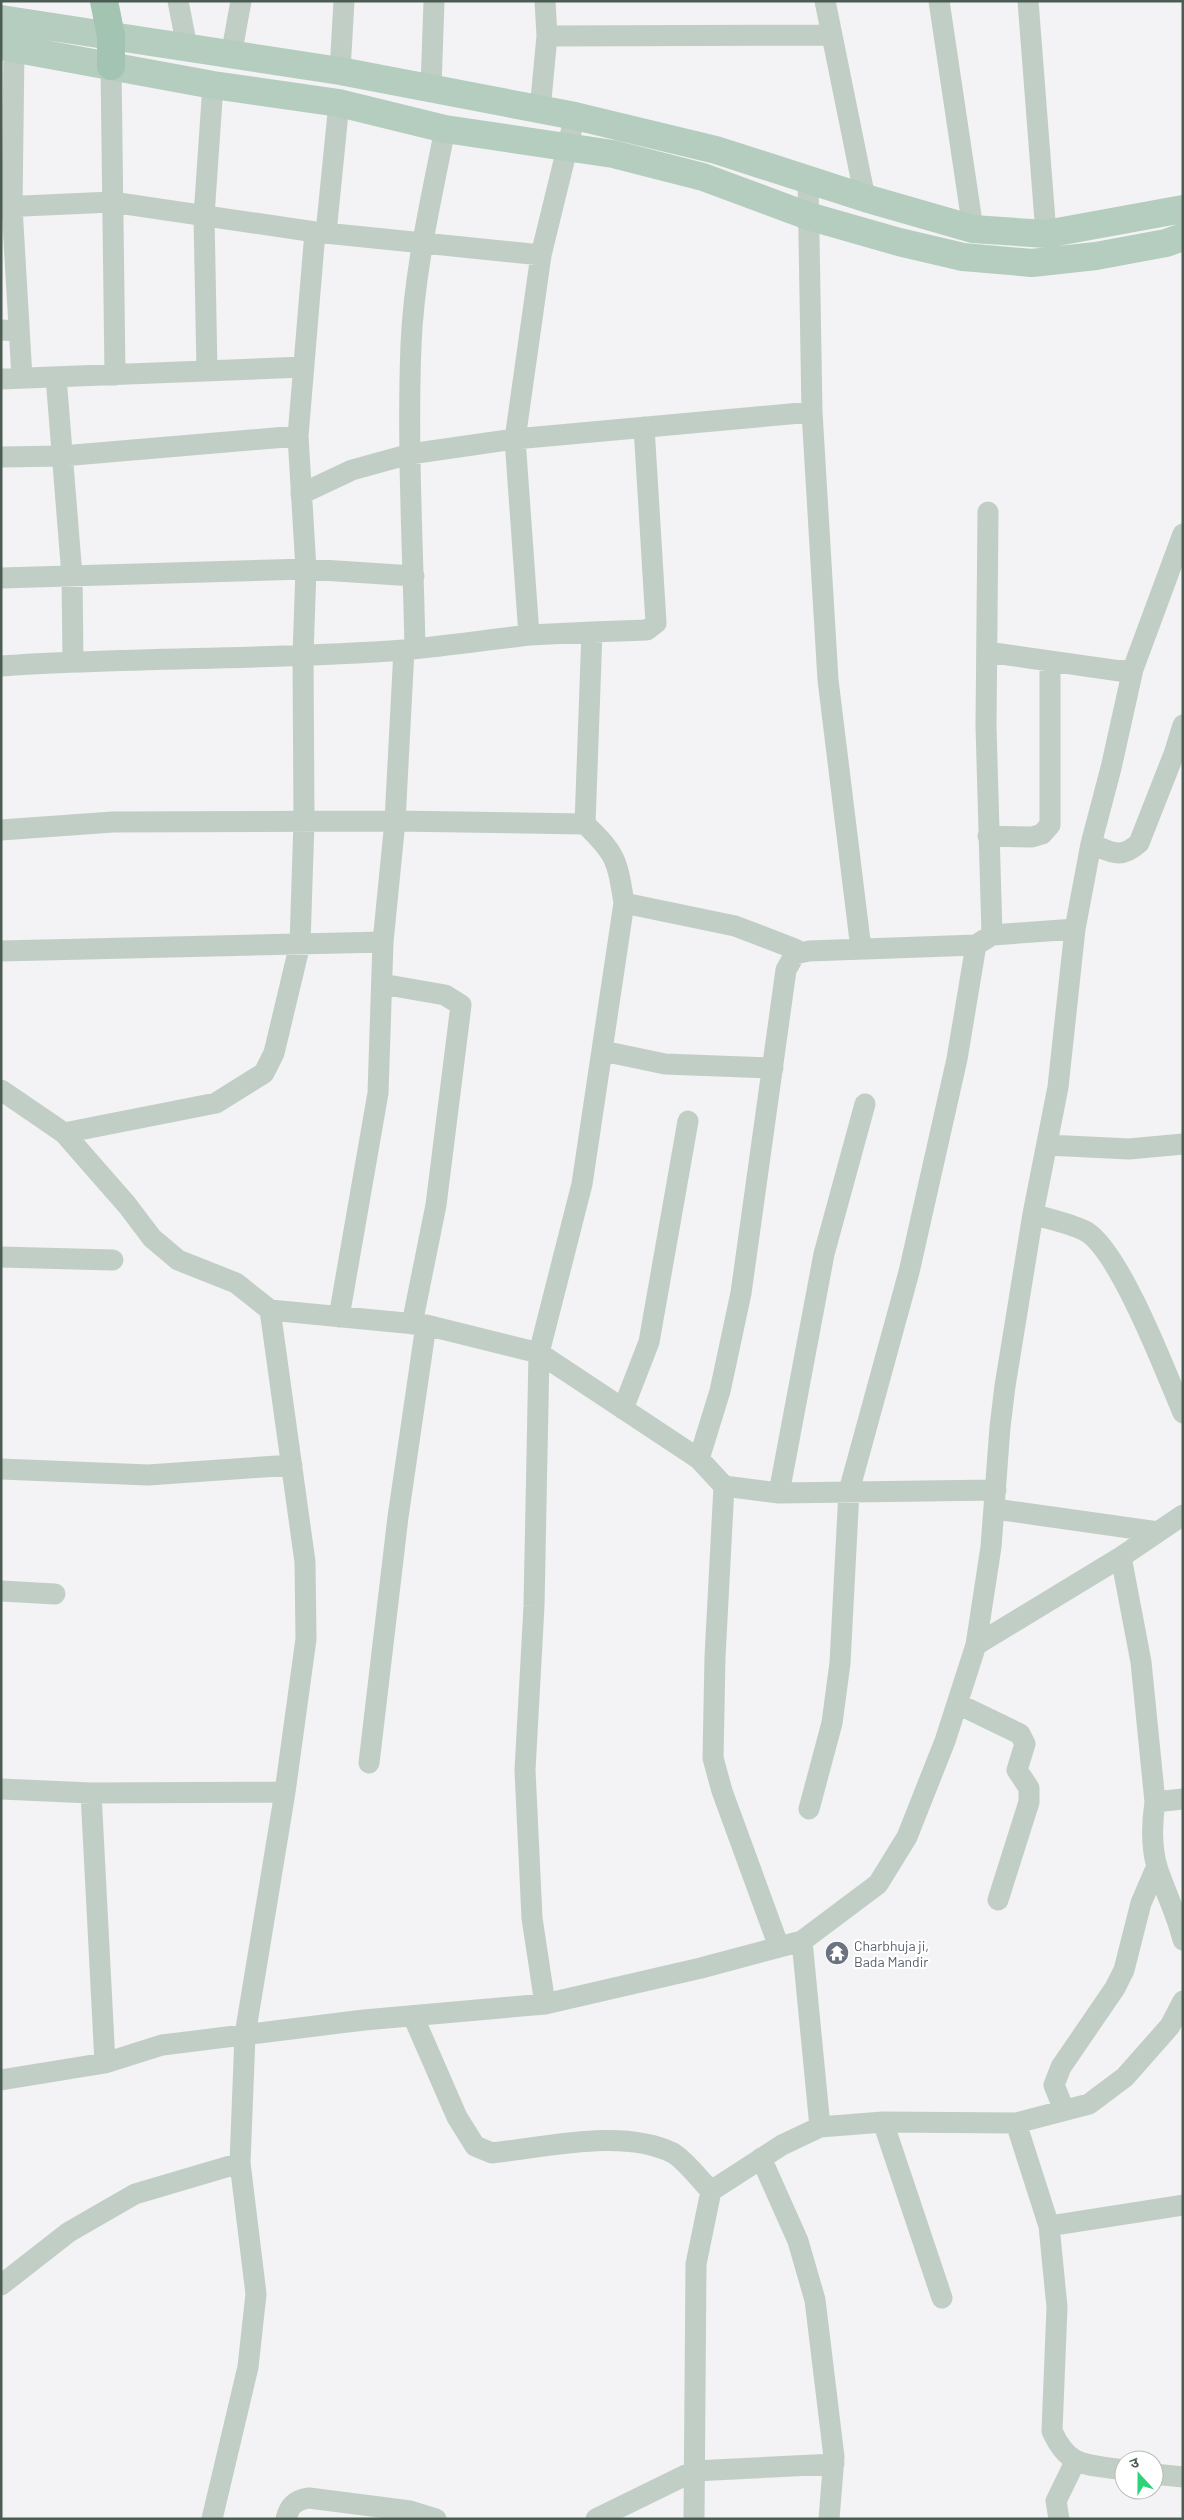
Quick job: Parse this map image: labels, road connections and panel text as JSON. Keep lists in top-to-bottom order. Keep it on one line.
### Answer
{"places":{"temple":["Charbhuja ji, Bada Mandir"]},"north":"top"}
